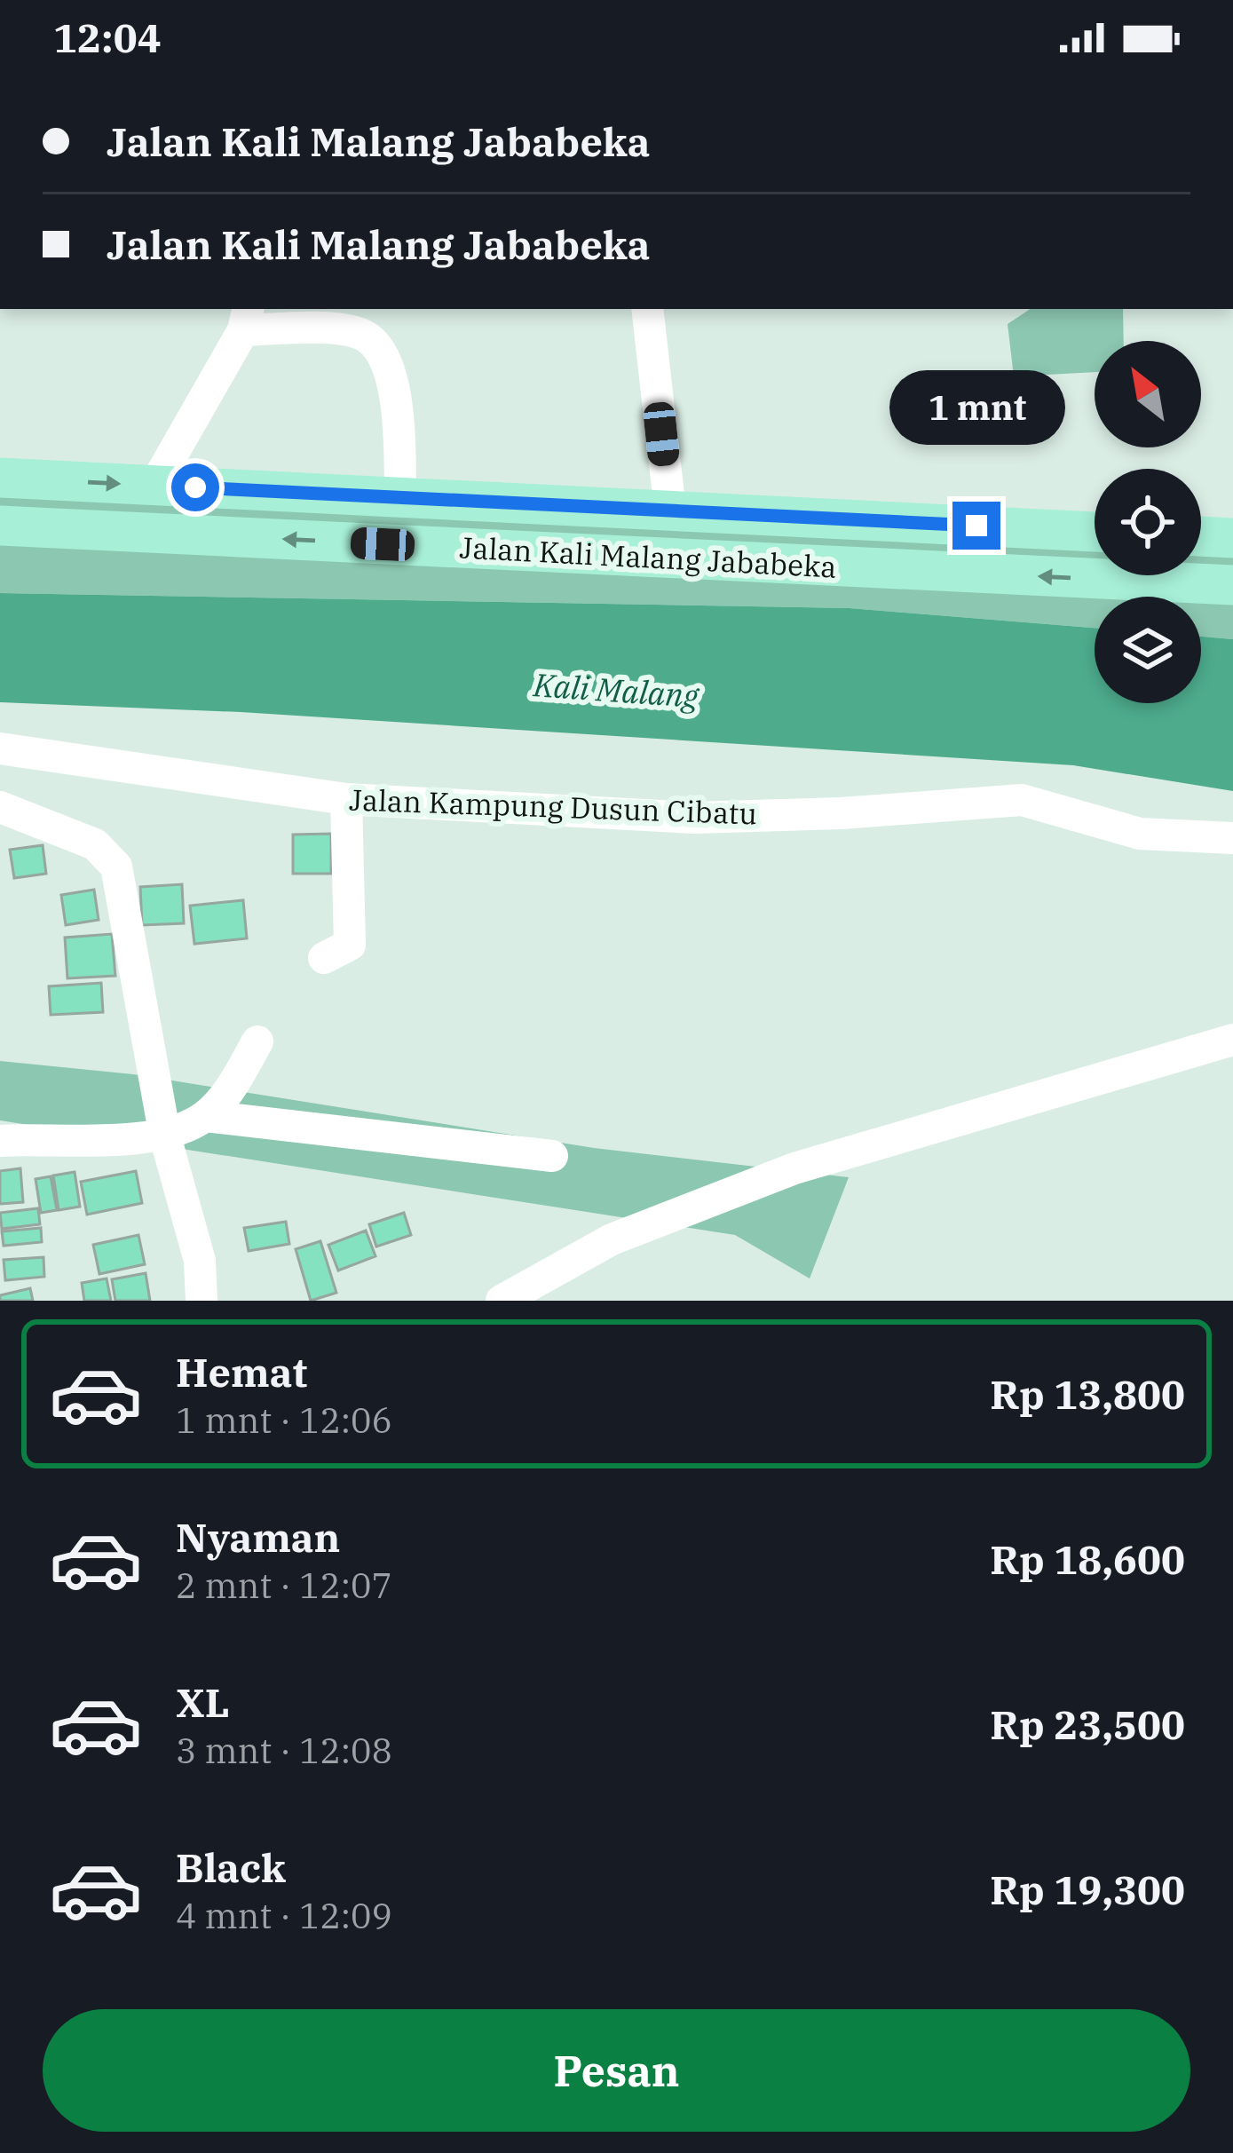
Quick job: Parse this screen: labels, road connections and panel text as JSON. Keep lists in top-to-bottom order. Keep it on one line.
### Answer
{"streets":{"main road":["Jalan Kali Malang Jababeka"],"street":["Jalan Kampung Dusun Cibatu"]},"water":["Kali Malang"],"north":"top left","page":{"status":"12:04","banner":["Jalan Kali Malang Jababeka","Jalan Kali Malang Jababeka"],"bubble":"1 mnt","list":[{"name":"Hemat","note":"1 mnt · 12:06","value":"Rp 13,800"},{"name":"Nyaman","note":"2 mnt · 12:07","value":"Rp 18,600"},{"name":"XL","note":"3 mnt · 12:08","value":"Rp 23,500"},{"name":"Black","note":"4 mnt · 12:09","value":"Rp 19,300"}],"buttons":"Pesan"}}
